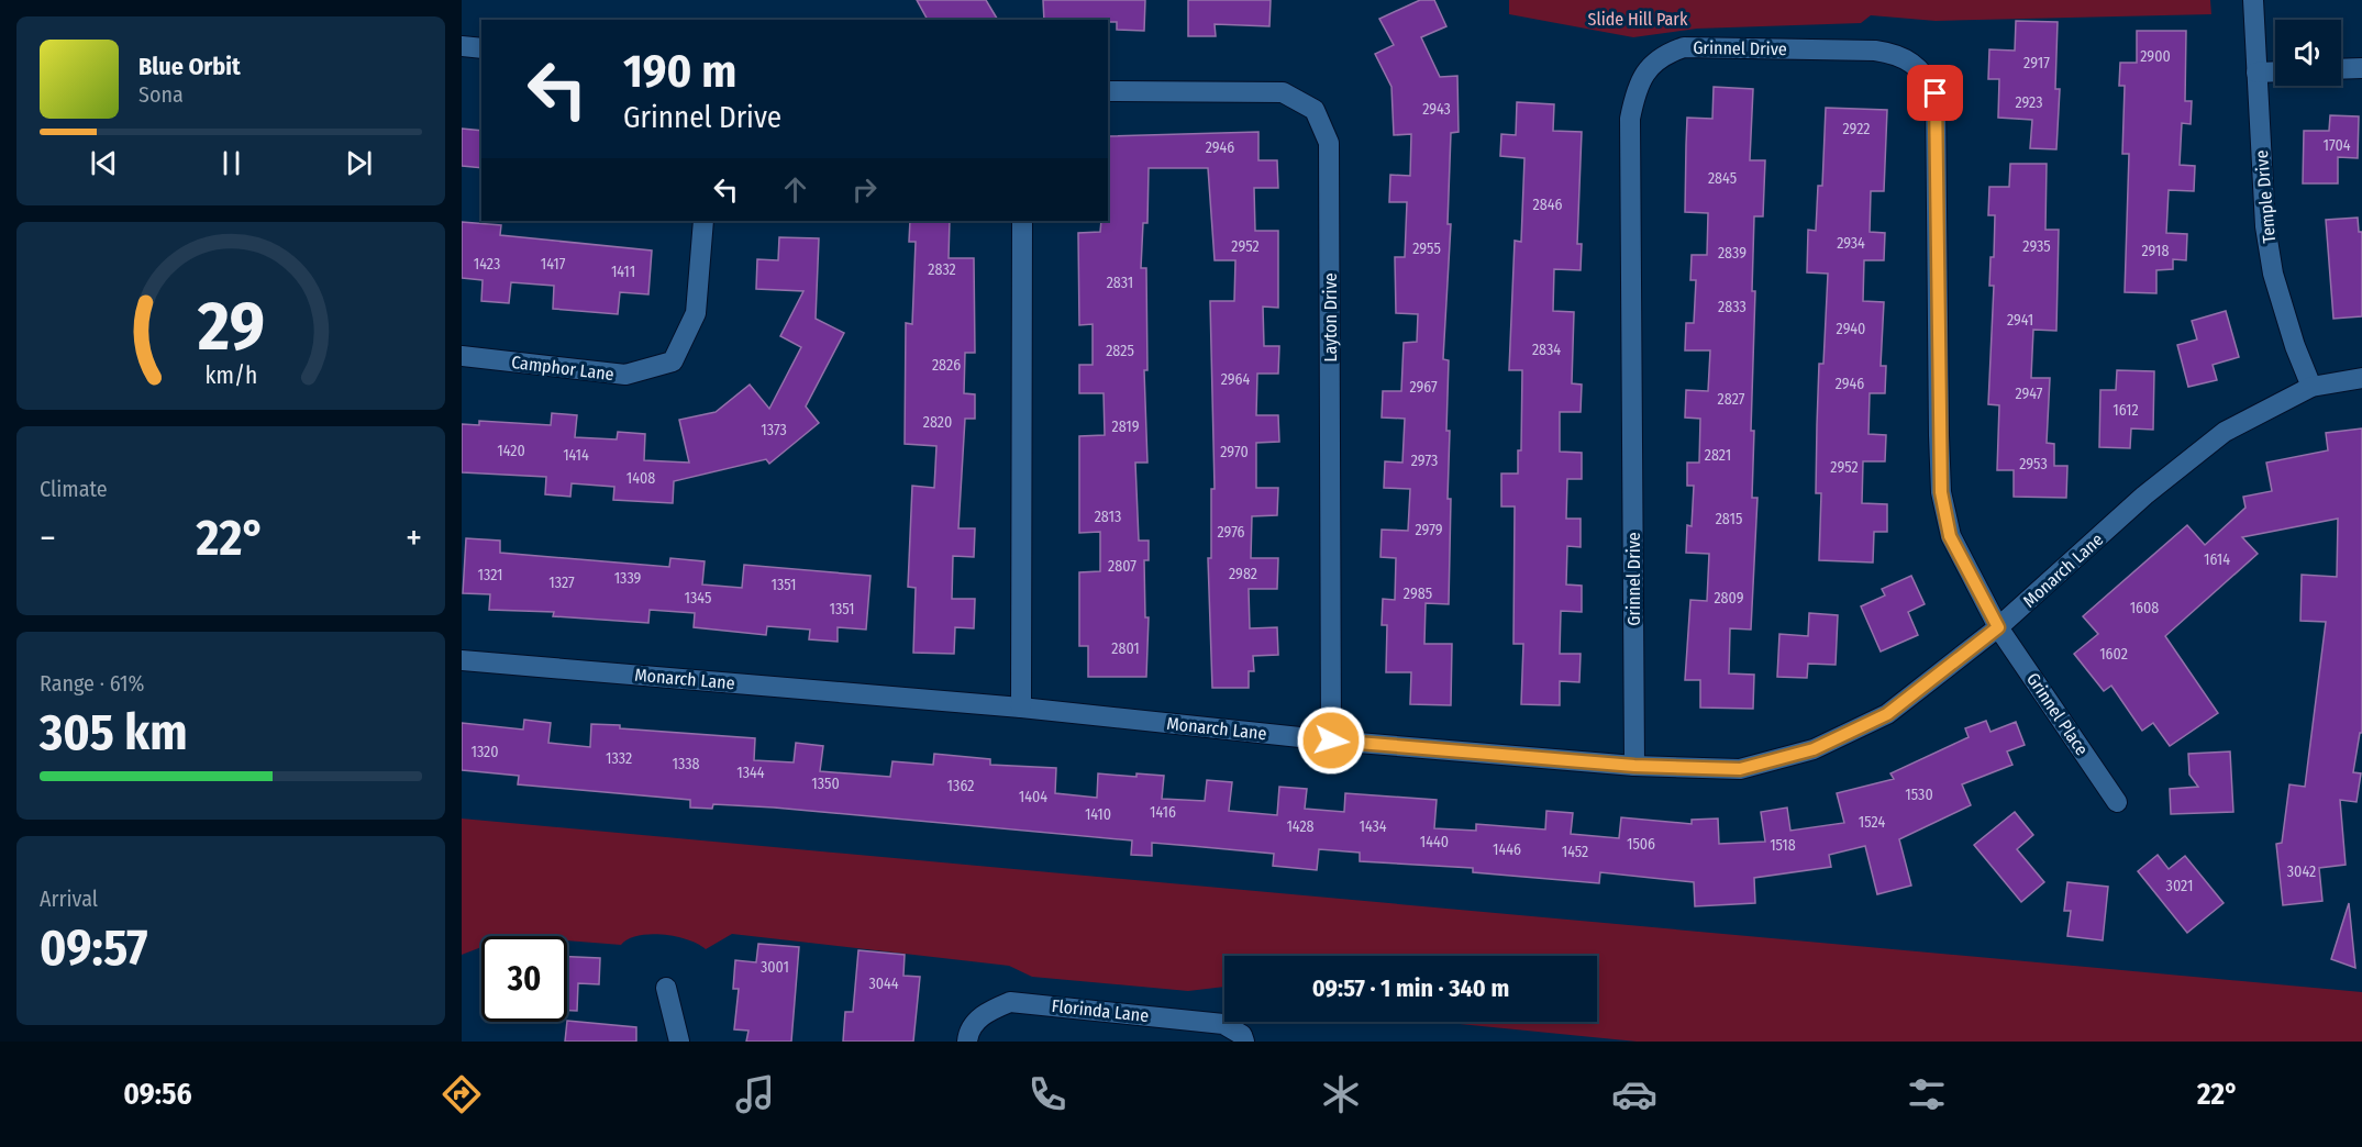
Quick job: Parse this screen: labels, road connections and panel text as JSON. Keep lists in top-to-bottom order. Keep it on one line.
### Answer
{"streets":{"street":["Grinnel Drive","Temple Drive","Layton Drive","Camphor Lane","Monarch Lane","Grinnel Place","Florinda Lane"]},"crossings":[["Grinnel Drive","Monarch Lane"],["Grinnel Drive","Grinnel Place"],["Temple Drive","Monarch Lane"],["Layton Drive","Monarch Lane"],["Monarch Lane","Grinnel Place"]],"parks":["Slide Hill Park"],"house_numbers":["2900","2917","2923","2943","2922","1704","2946","2845","2846","2934","2952","2935","2955","2918","2839","1423","1417","2832","1411","2831","2833","2941","2940","2834","2825","2826","2964","2946","2967","2947","2827","1612","2820","2819","1373","1420","2970","1414","2821","2973","2953","2952","1408","2813","2815","2979","2976","1614","2807","2982","1321","1339","1327","1351","2985","1345","2809","1608","1351","2801","1602","1320","1332","1338","1344","1350","1362","1530","1404","1416","1410","1524","1428","1434","1440","1506","1518","1446","1452","3042","3021","3001","3044"],"page":{"turn":["190 m","Grinnel Drive"],"song":["Blue Orbit","Sona"],"tile":["Climate",["Range · 61%","305 km"],["Arrival","09:57"]],"heat":["−","22°","+"],"limit":"30","trip":"09:57 · 1 min · 340 m","tabs":["09:56","22°"],"gauge":["29","km/h"]}}
